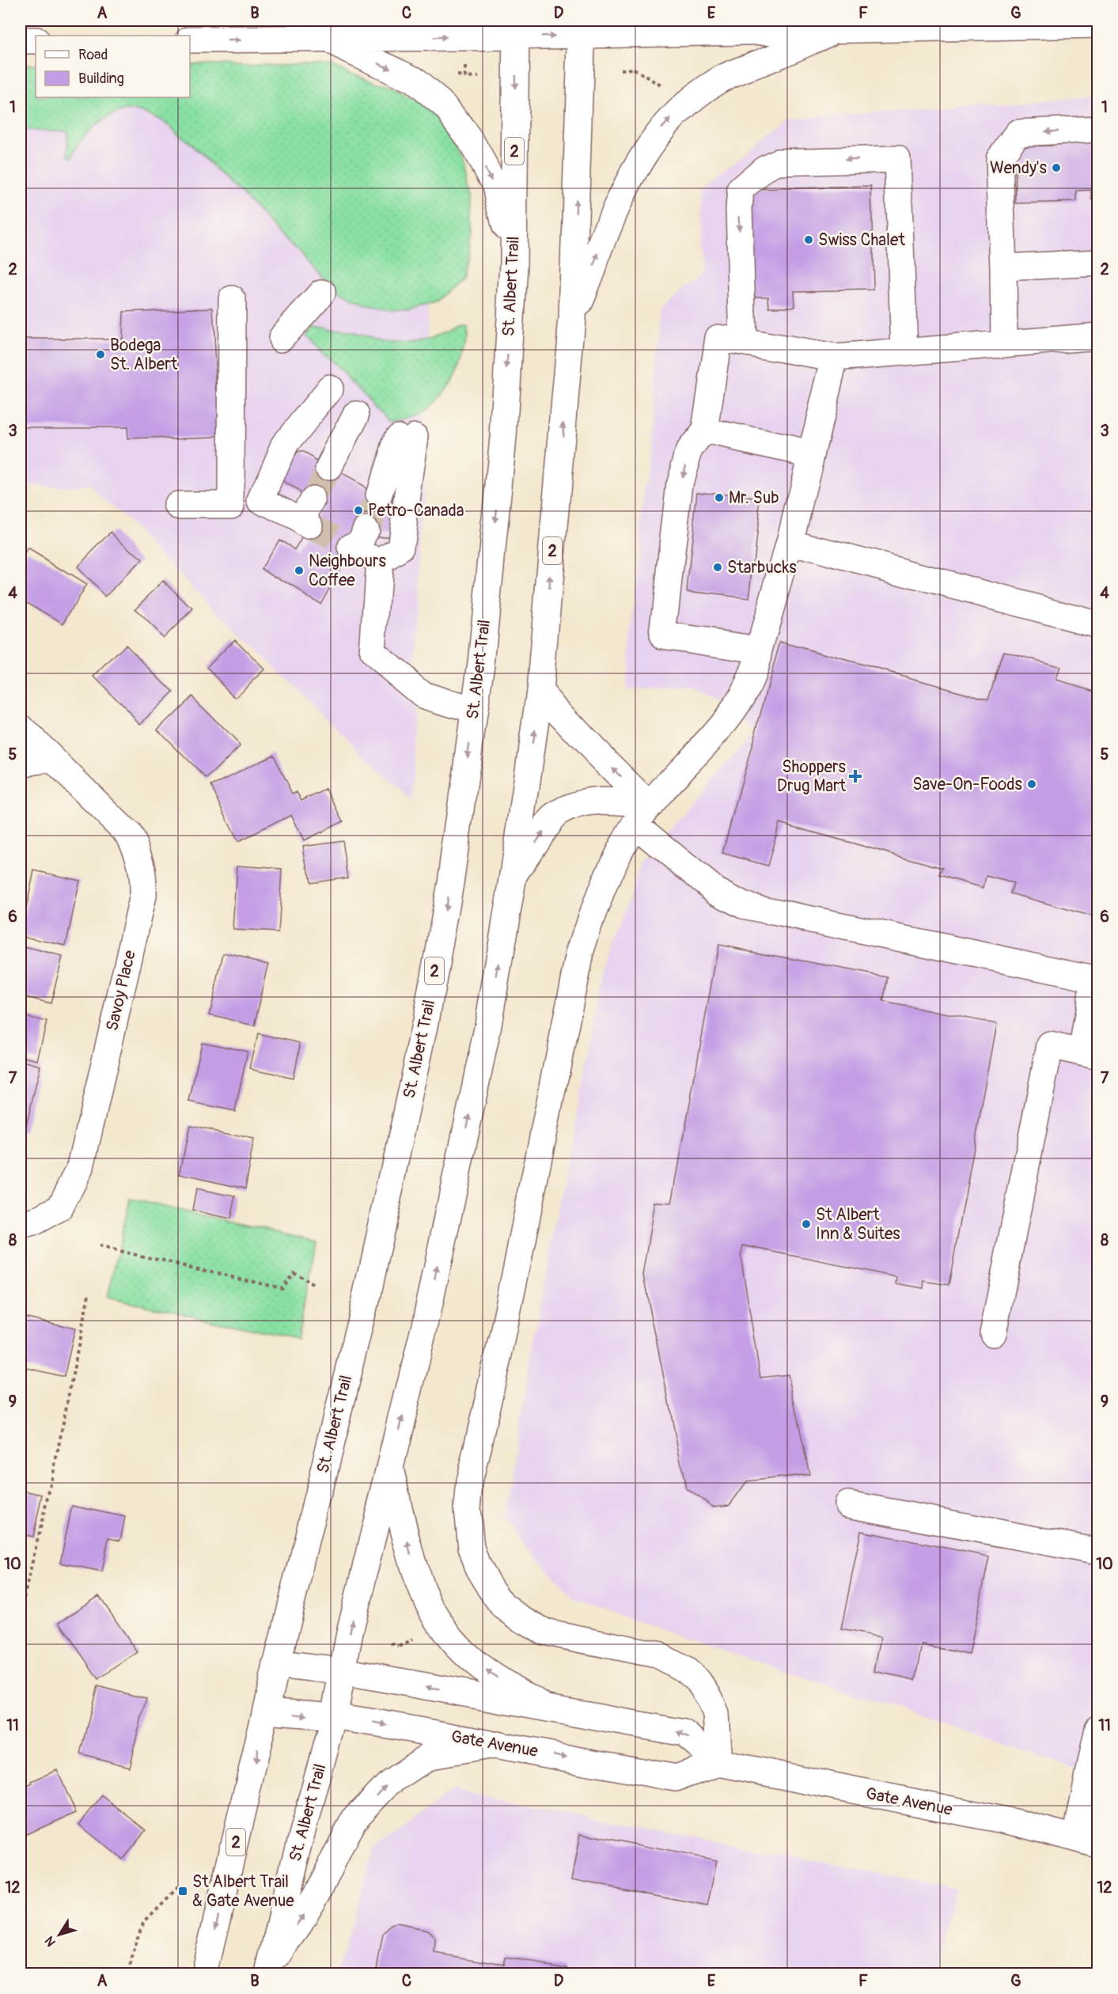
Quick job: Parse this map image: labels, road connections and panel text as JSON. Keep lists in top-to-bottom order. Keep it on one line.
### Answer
{"streets":{"main road":["2","St. Albert Trail","Savoy Place","Gate Avenue"]},"crossings":[["St. Albert Trail","Gate Avenue"]],"places":{"other":["Wendy's","Swiss Chalet","Bodega St. Albert","Mr. Sub","Petro-Canada","Starbucks","Neighbours Coffee","Save-On-Foods","St Albert Inn & Suites"],"health":["Shoppers Drug Mart"],"transit":["St Albert Trail & Gate Avenue"]},"legend":["Road","Building"],"north":"bottom left","grid":{"columns":["A","B","C","D","E","F","G"],"rows":["1","2","3","4","5","6","7","8","9","10","11","12"]}}
